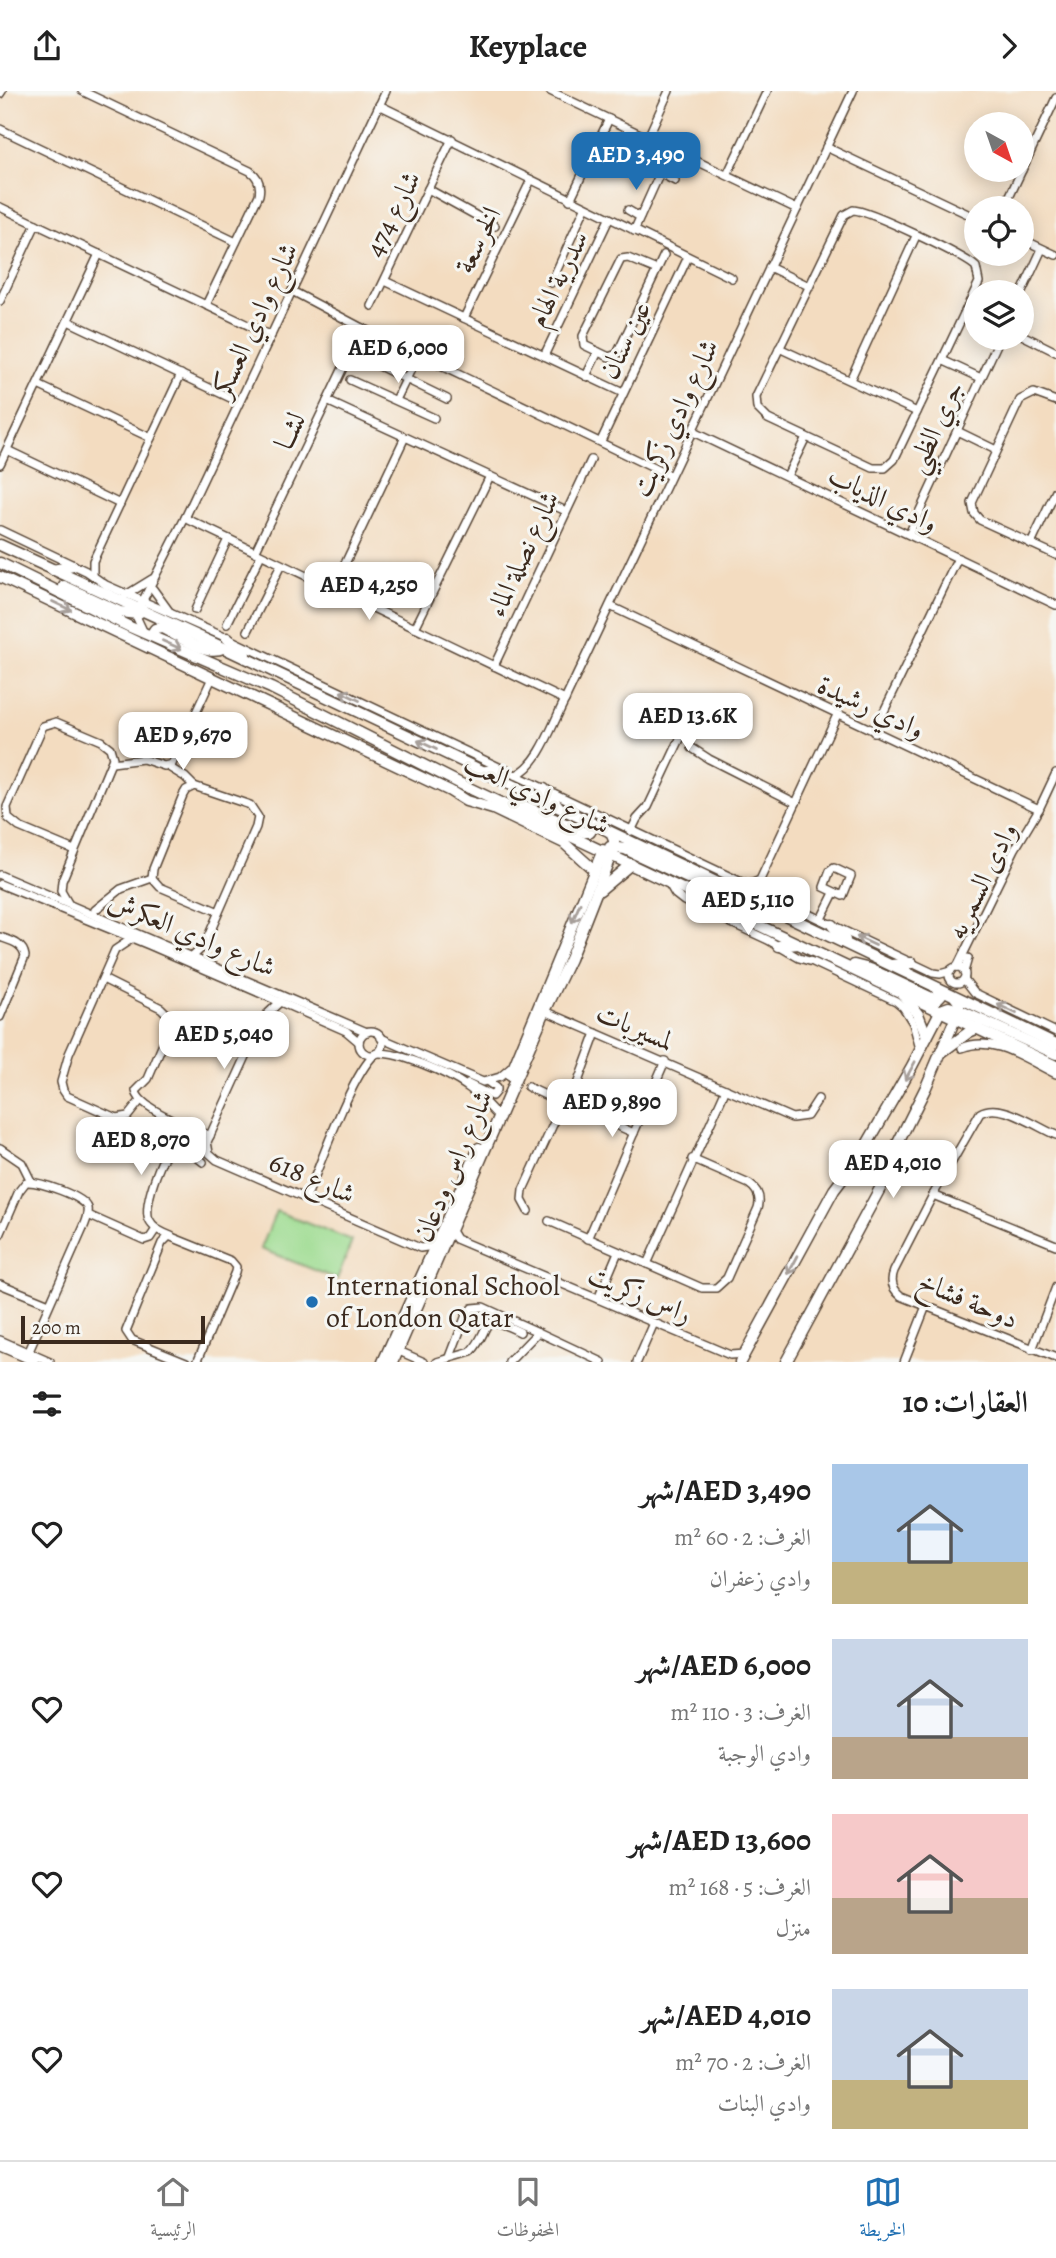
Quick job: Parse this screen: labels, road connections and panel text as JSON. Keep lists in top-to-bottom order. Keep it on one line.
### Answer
{"streets":{"street":["شارع 474","الخرسعة","سدرية الهام","شارع وادي العسكر","عين سنان","شارع وادي زكريت","جري الظبي","لشــا","وادي الذياب","شارع نصلة الماء","وادي رشيدة","شارع وادي العب","وادى السمريه","شارع وادي العكرش","لمسيربات","شارع راس ودعان","شارع 618","راس زكريت","دوحة فشاخ"]},"crossings":[["شارع وادي العسكر","شارع وادي العب"],["شارع وادي زكريت","وادي الذياب"],["شارع وادي زكريت","وادي رشيدة"],["جري الظبي","وادي الذياب"],["وادي رشيدة","وادى السمريه"],["شارع وادي العب","شارع راس ودعان"],["لمسيربات","شارع راس ودعان"]],"places":["International School of London Qatar"],"scale_bar":"200 m","north":"bottom right","page":{"header":"Keyplace","price":["AED 3,490","AED 6,000","AED 4,250","AED 13.6K","AED 9,670","AED 5,110","AED 5,040","AED 9,890","AED 8,070","AED 4,010"],"scale":"200 m","heading":"العقارات: 10","list":[{"name":"AED 3,490/شهر","note":"الغرف: 2 · 60 m² · وادي زعفران"},{"name":"AED 6,000/شهر","note":"الغرف: 3 · 110 m² · وادي الوجبة"},{"name":"AED 13,600/شهر","note":"الغرف: 5 · 168 m² · منزل"},{"name":"AED 4,010/شهر","note":"الغرف: 2 · 70 m² · وادي البنات"}],"tabs":["الخريطة","المحفوظات","الرئيسية"]}}
